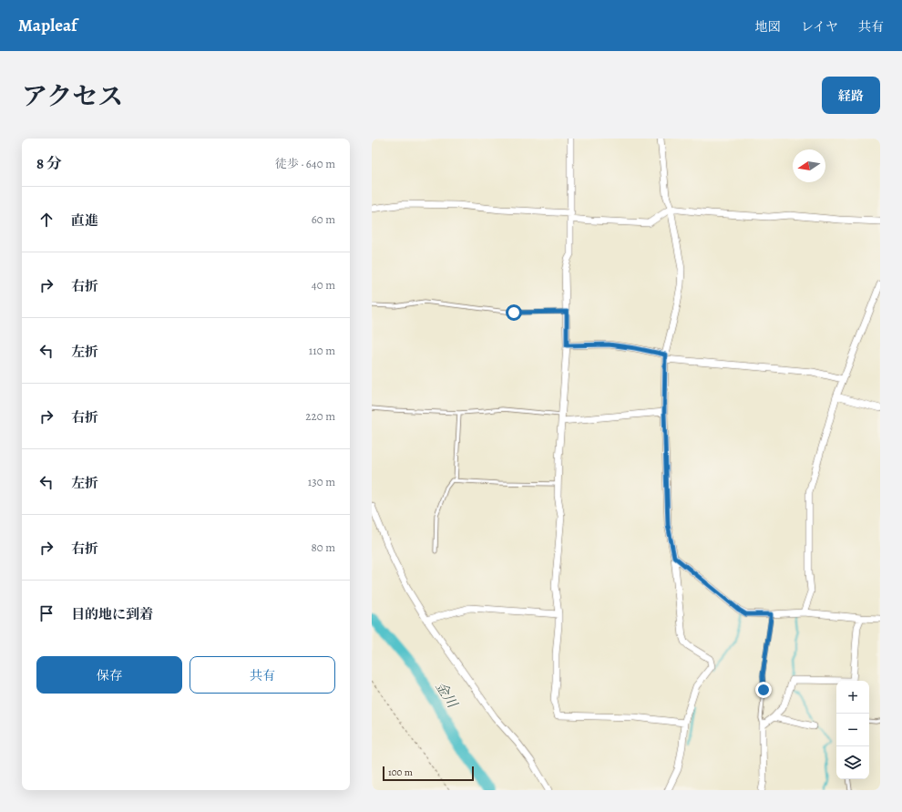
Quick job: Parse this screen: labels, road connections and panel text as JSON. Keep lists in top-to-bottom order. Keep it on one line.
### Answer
{"water":["金川"],"scale_bar":"100 m","north":"left","page":{"header":"Mapleaf","nav":["地図","レイヤ","共有"],"title":"アクセス","buttons":["経路",["保存","共有"]],"heading":["8 分","徒歩 · 640 m"],"list":[["直進","60 m"],["右折","40 m"],["左折","110 m"],["右折","220 m"],["左折","130 m"],["右折","80 m"],"目的地に到着"],"map_buttons":["+","−"],"scale":"100 m"}}
